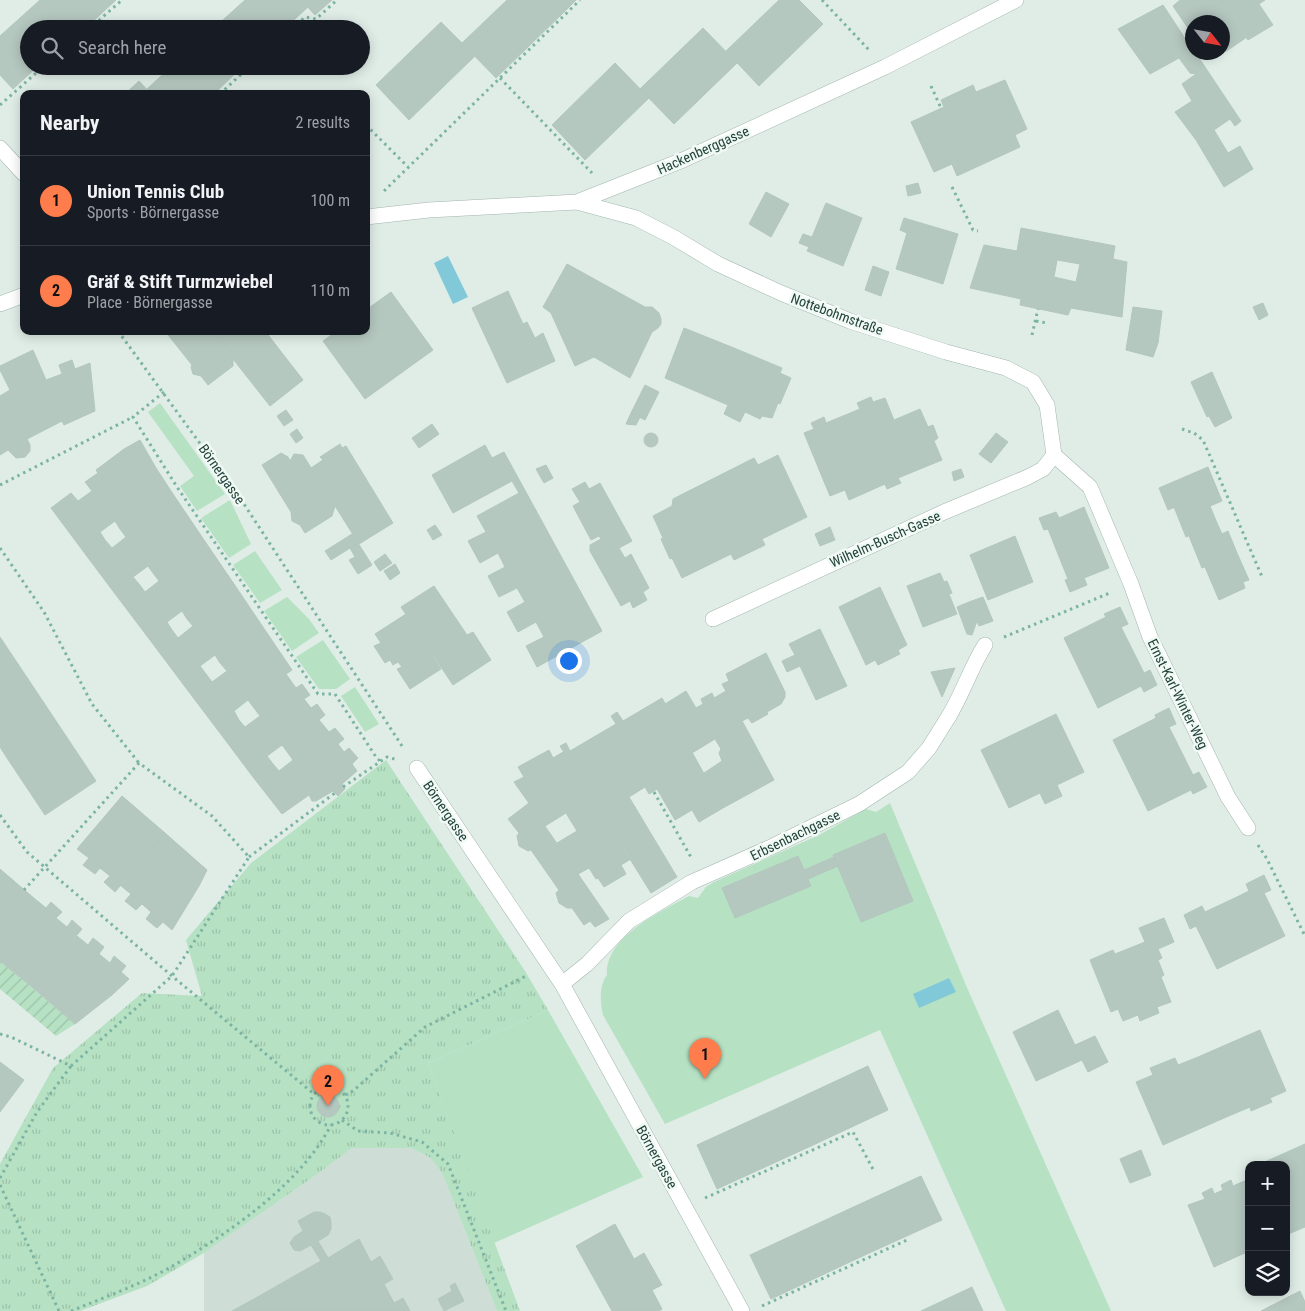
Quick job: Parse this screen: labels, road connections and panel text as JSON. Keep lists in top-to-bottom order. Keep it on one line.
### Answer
{"streets":{"street":["Hackenberggasse","Nottebohmstraße","Börnergasse","Wilhelm-Busch-Gasse","Ernst-Karl-Winter-Weg","Erbsenbachgasse"]},"crossings":[["Hackenberggasse","Nottebohmstraße"],["Nottebohmstraße","Wilhelm-Busch-Gasse"],["Nottebohmstraße","Ernst-Karl-Winter-Weg"],["Börnergasse","Erbsenbachgasse"],["Wilhelm-Busch-Gasse","Ernst-Karl-Winter-Weg"]],"north":"bottom right","page":{"search":"Search here","heading":["Nearby","2 results"],"list":[{"mark":"1","name":"Union Tennis Club","note":"Sports · Börnergasse","value":"100 m"},{"mark":"2","name":"Gräf & Stift Turmzwiebel","note":"Place · Börnergasse","value":"110 m"}],"pins":["1","2"],"map_buttons":["+","−"]}}
